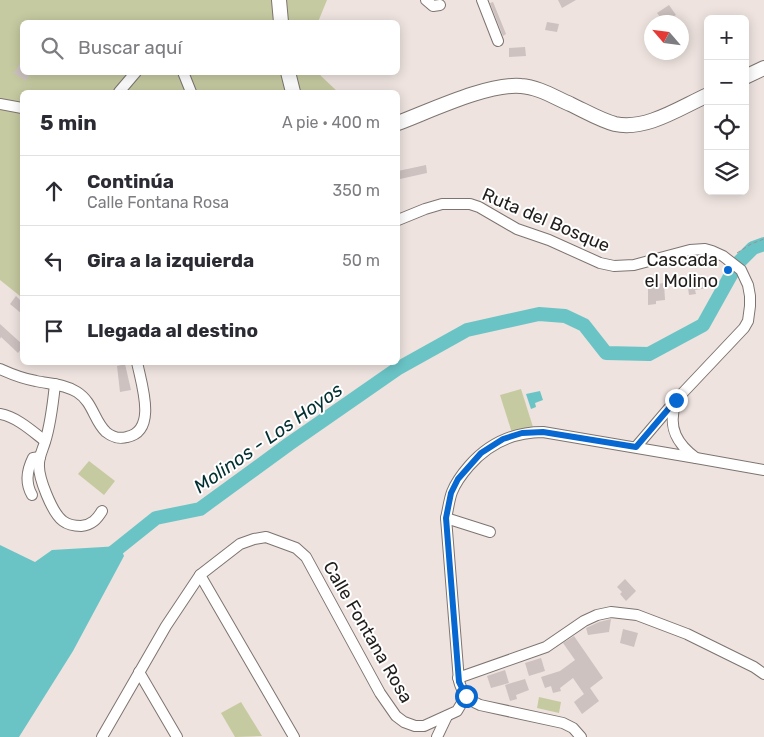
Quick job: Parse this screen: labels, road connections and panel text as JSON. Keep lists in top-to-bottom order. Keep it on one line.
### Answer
{"streets":{"street":["Ruta del Bosque","Calle Fontana Rosa"]},"water":["Molinos - Los Hoyos"],"places":["Cascada el Molino"],"north":"top left","page":{"map_buttons":["+","−"],"search":"Buscar aquí","heading":["5 min","A pie · 400 m"],"list":[["Continúa","Calle Fontana Rosa","350 m"],["Gira a la izquierda","50 m"],"Llegada al destino"]}}
